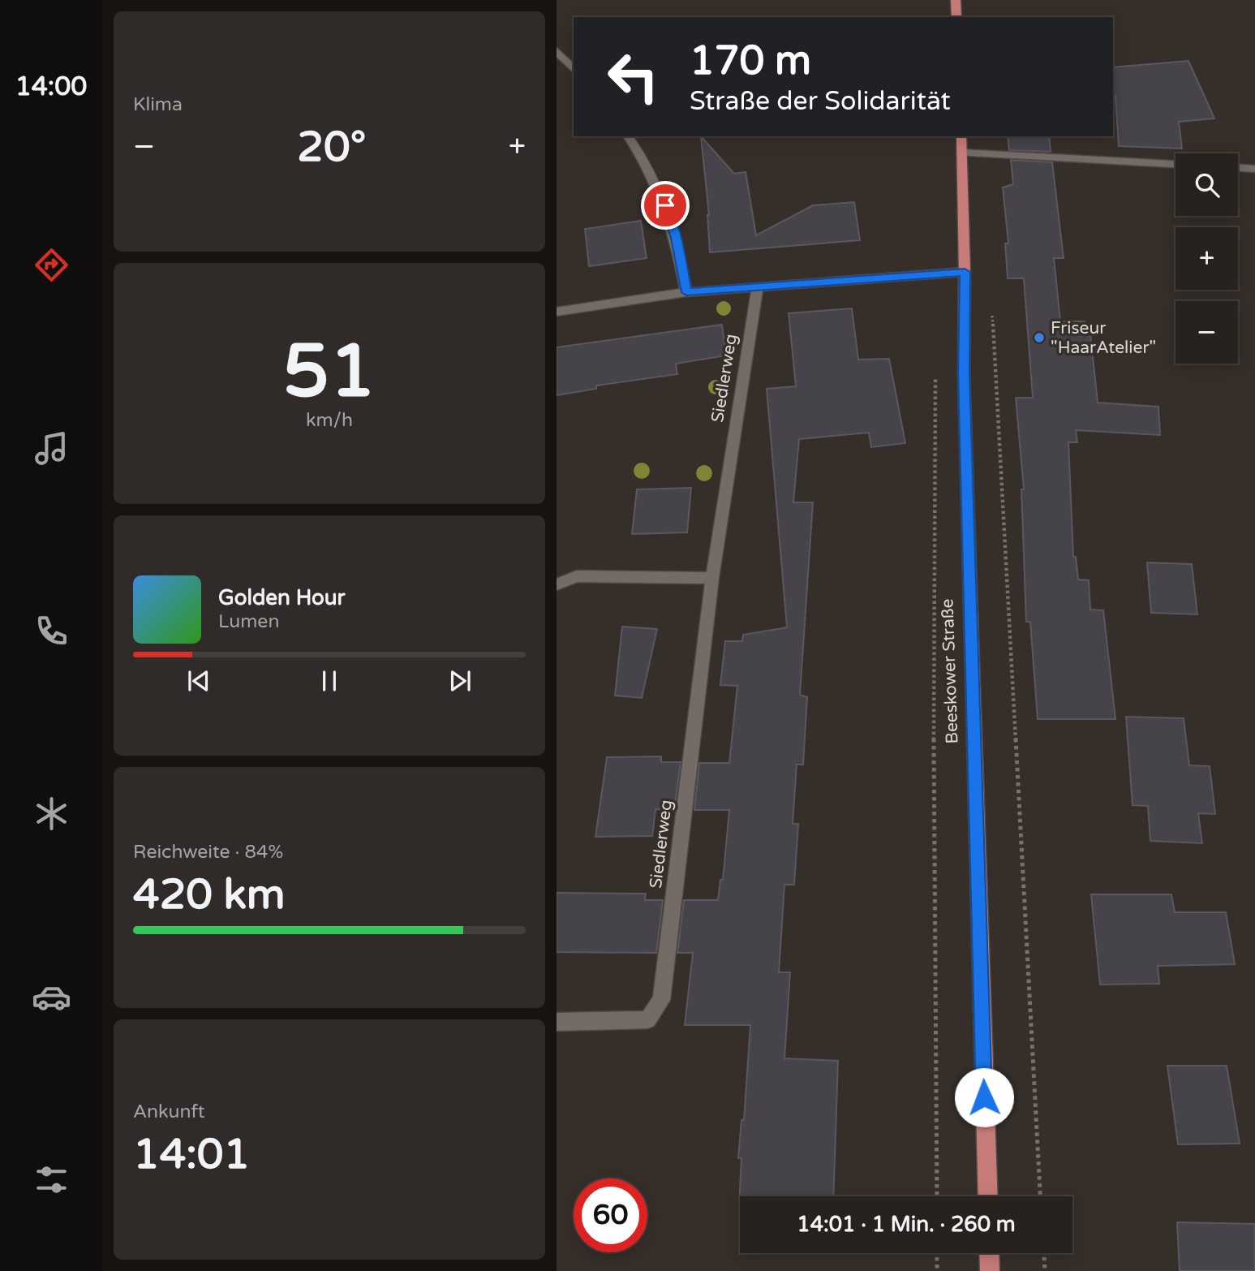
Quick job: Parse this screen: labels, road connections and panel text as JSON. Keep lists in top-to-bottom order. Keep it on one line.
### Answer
{"streets":{"main road":["Beeskower Straße"],"street":["Siedlerweg"]},"places":["Friseur \"HaarAtelier\""],"page":{"tabs":"14:00","tile":["Klima",["51","km/h"],["Reichweite · 84%","420 km"],["Ankunft","14:01"]],"turn":["170 m","Straße der Solidarität"],"heat":["−","20°","+"],"map_buttons":["+","−"],"song":["Golden Hour","Lumen"],"limit":"60","trip":"14:01 · 1 Min. · 260 m"}}
